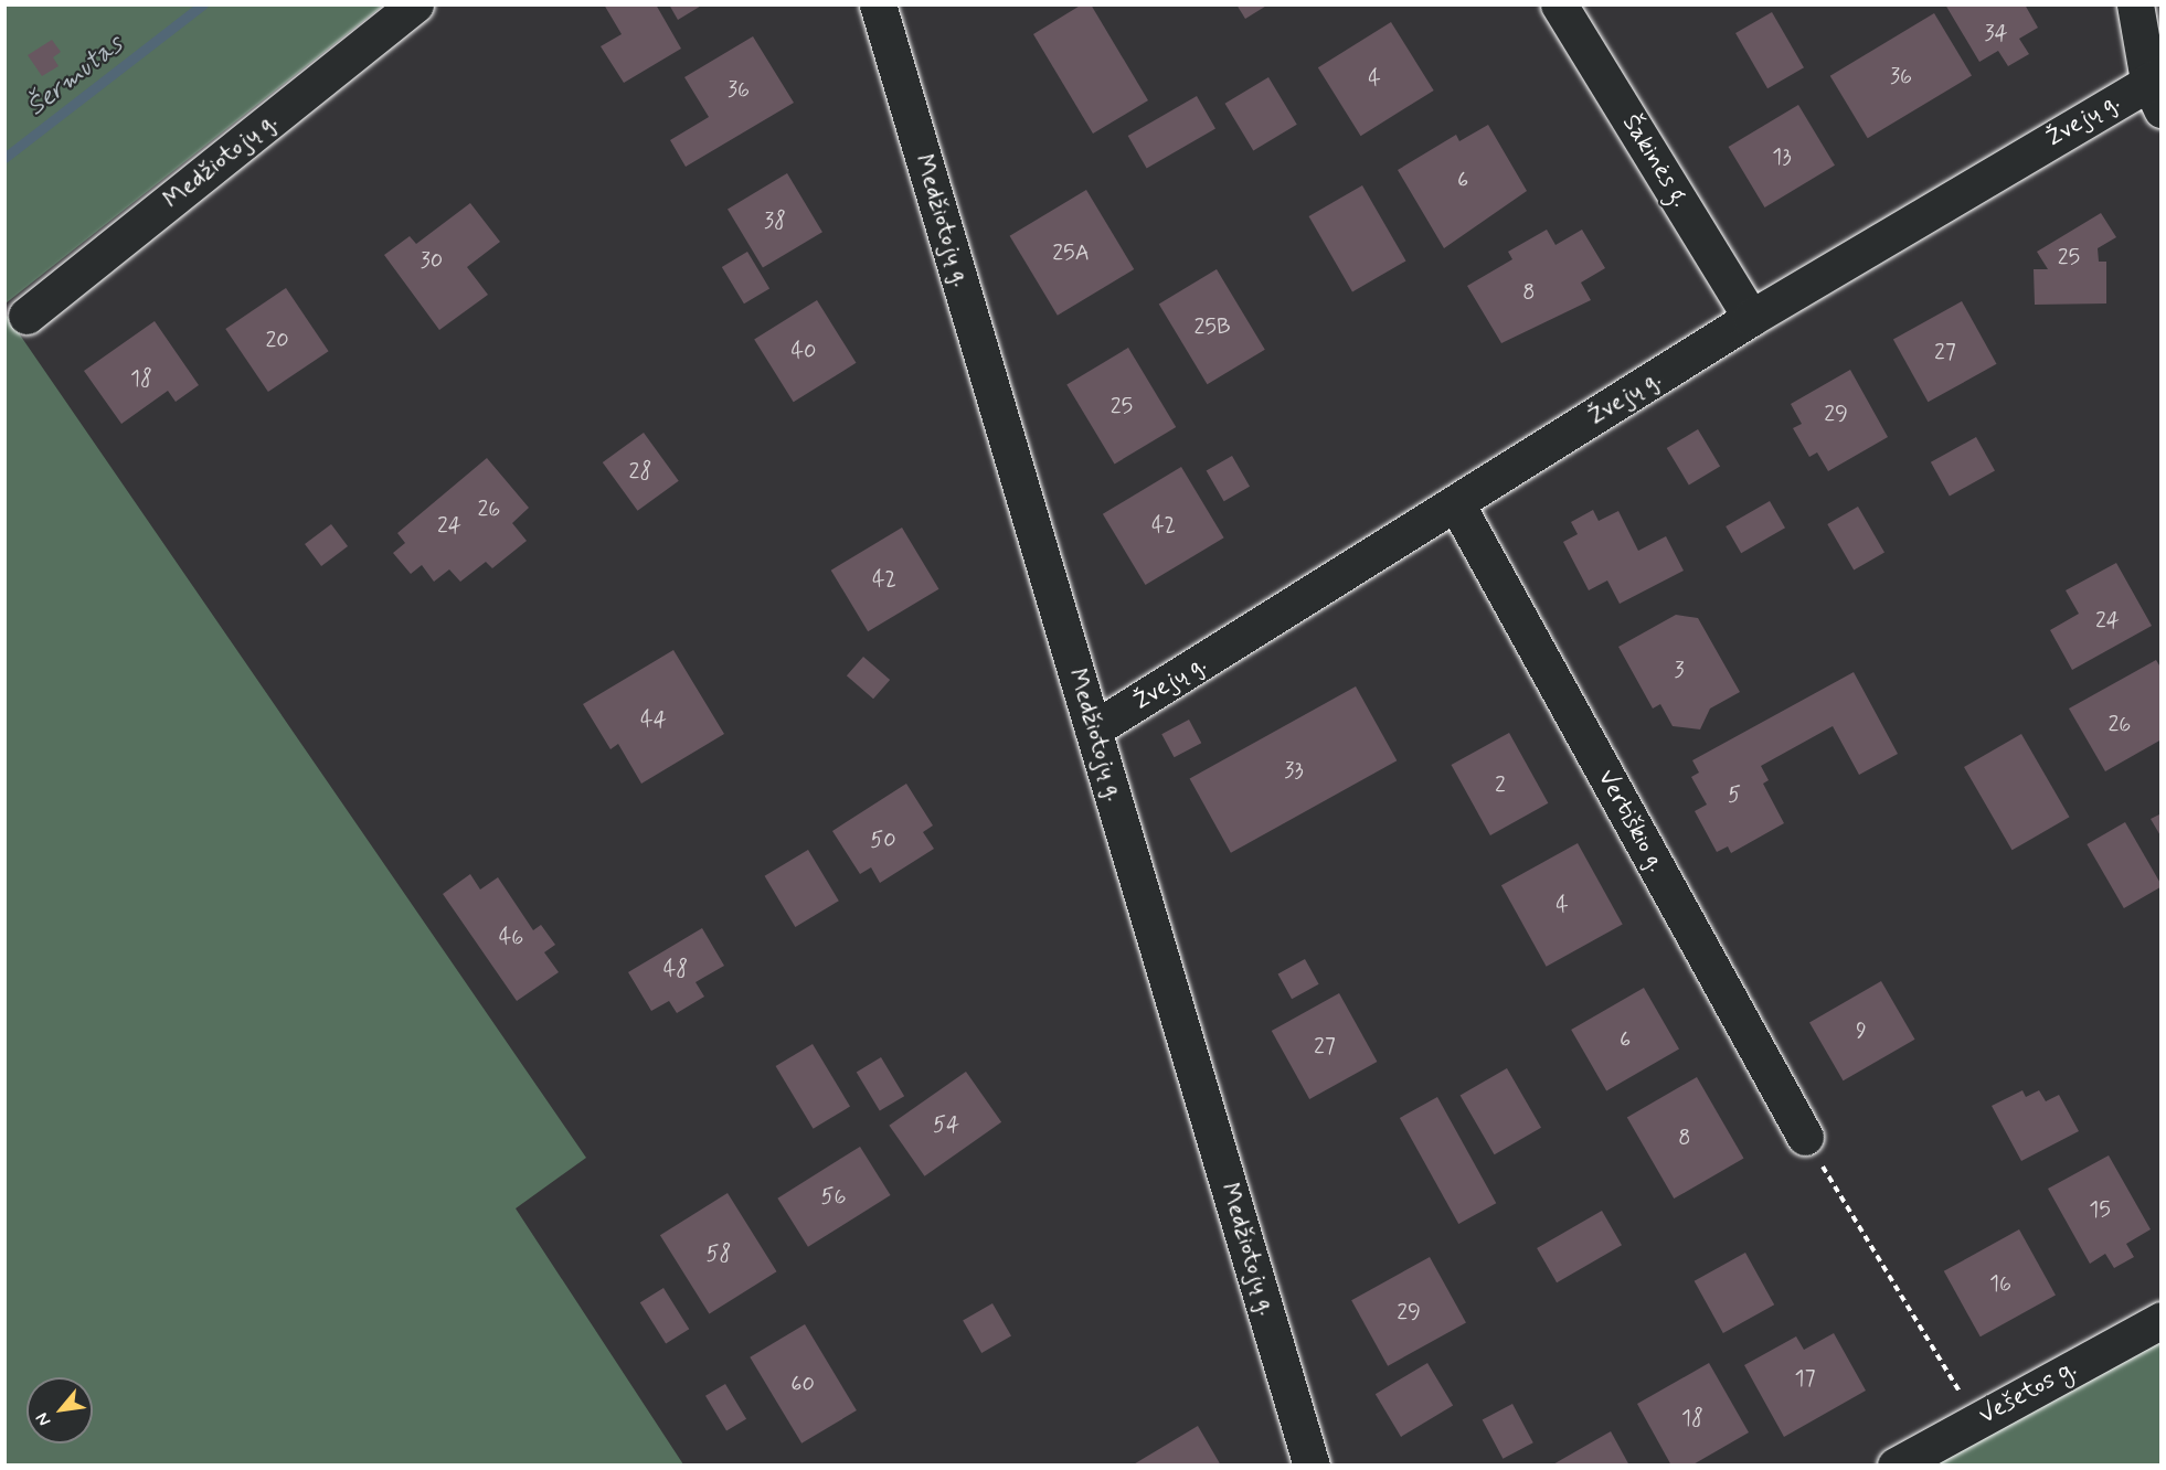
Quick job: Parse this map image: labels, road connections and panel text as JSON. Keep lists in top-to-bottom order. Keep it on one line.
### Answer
{"streets":{"street":["Žvejų g.","Medžiotojų g.","Šakinės g.","Vertiškio g.","Vešetos g."]},"crossings":[["Žvejų g.","Medžiotojų g."],["Žvejų g.","Šakinės g."],["Žvejų g.","Vertiškio g."]],"water":["Šermutas"],"house_numbers":["34","36","4","36","13","6","38","25A","25","30","8","25B","20","40","27","18","25","29","28","26","24","42","42","24","3","44","26","33","2","5","50","4","46","48","9","6","27","54","8","56","15","58","16","29","17","60","18"],"north":"bottom left"}
